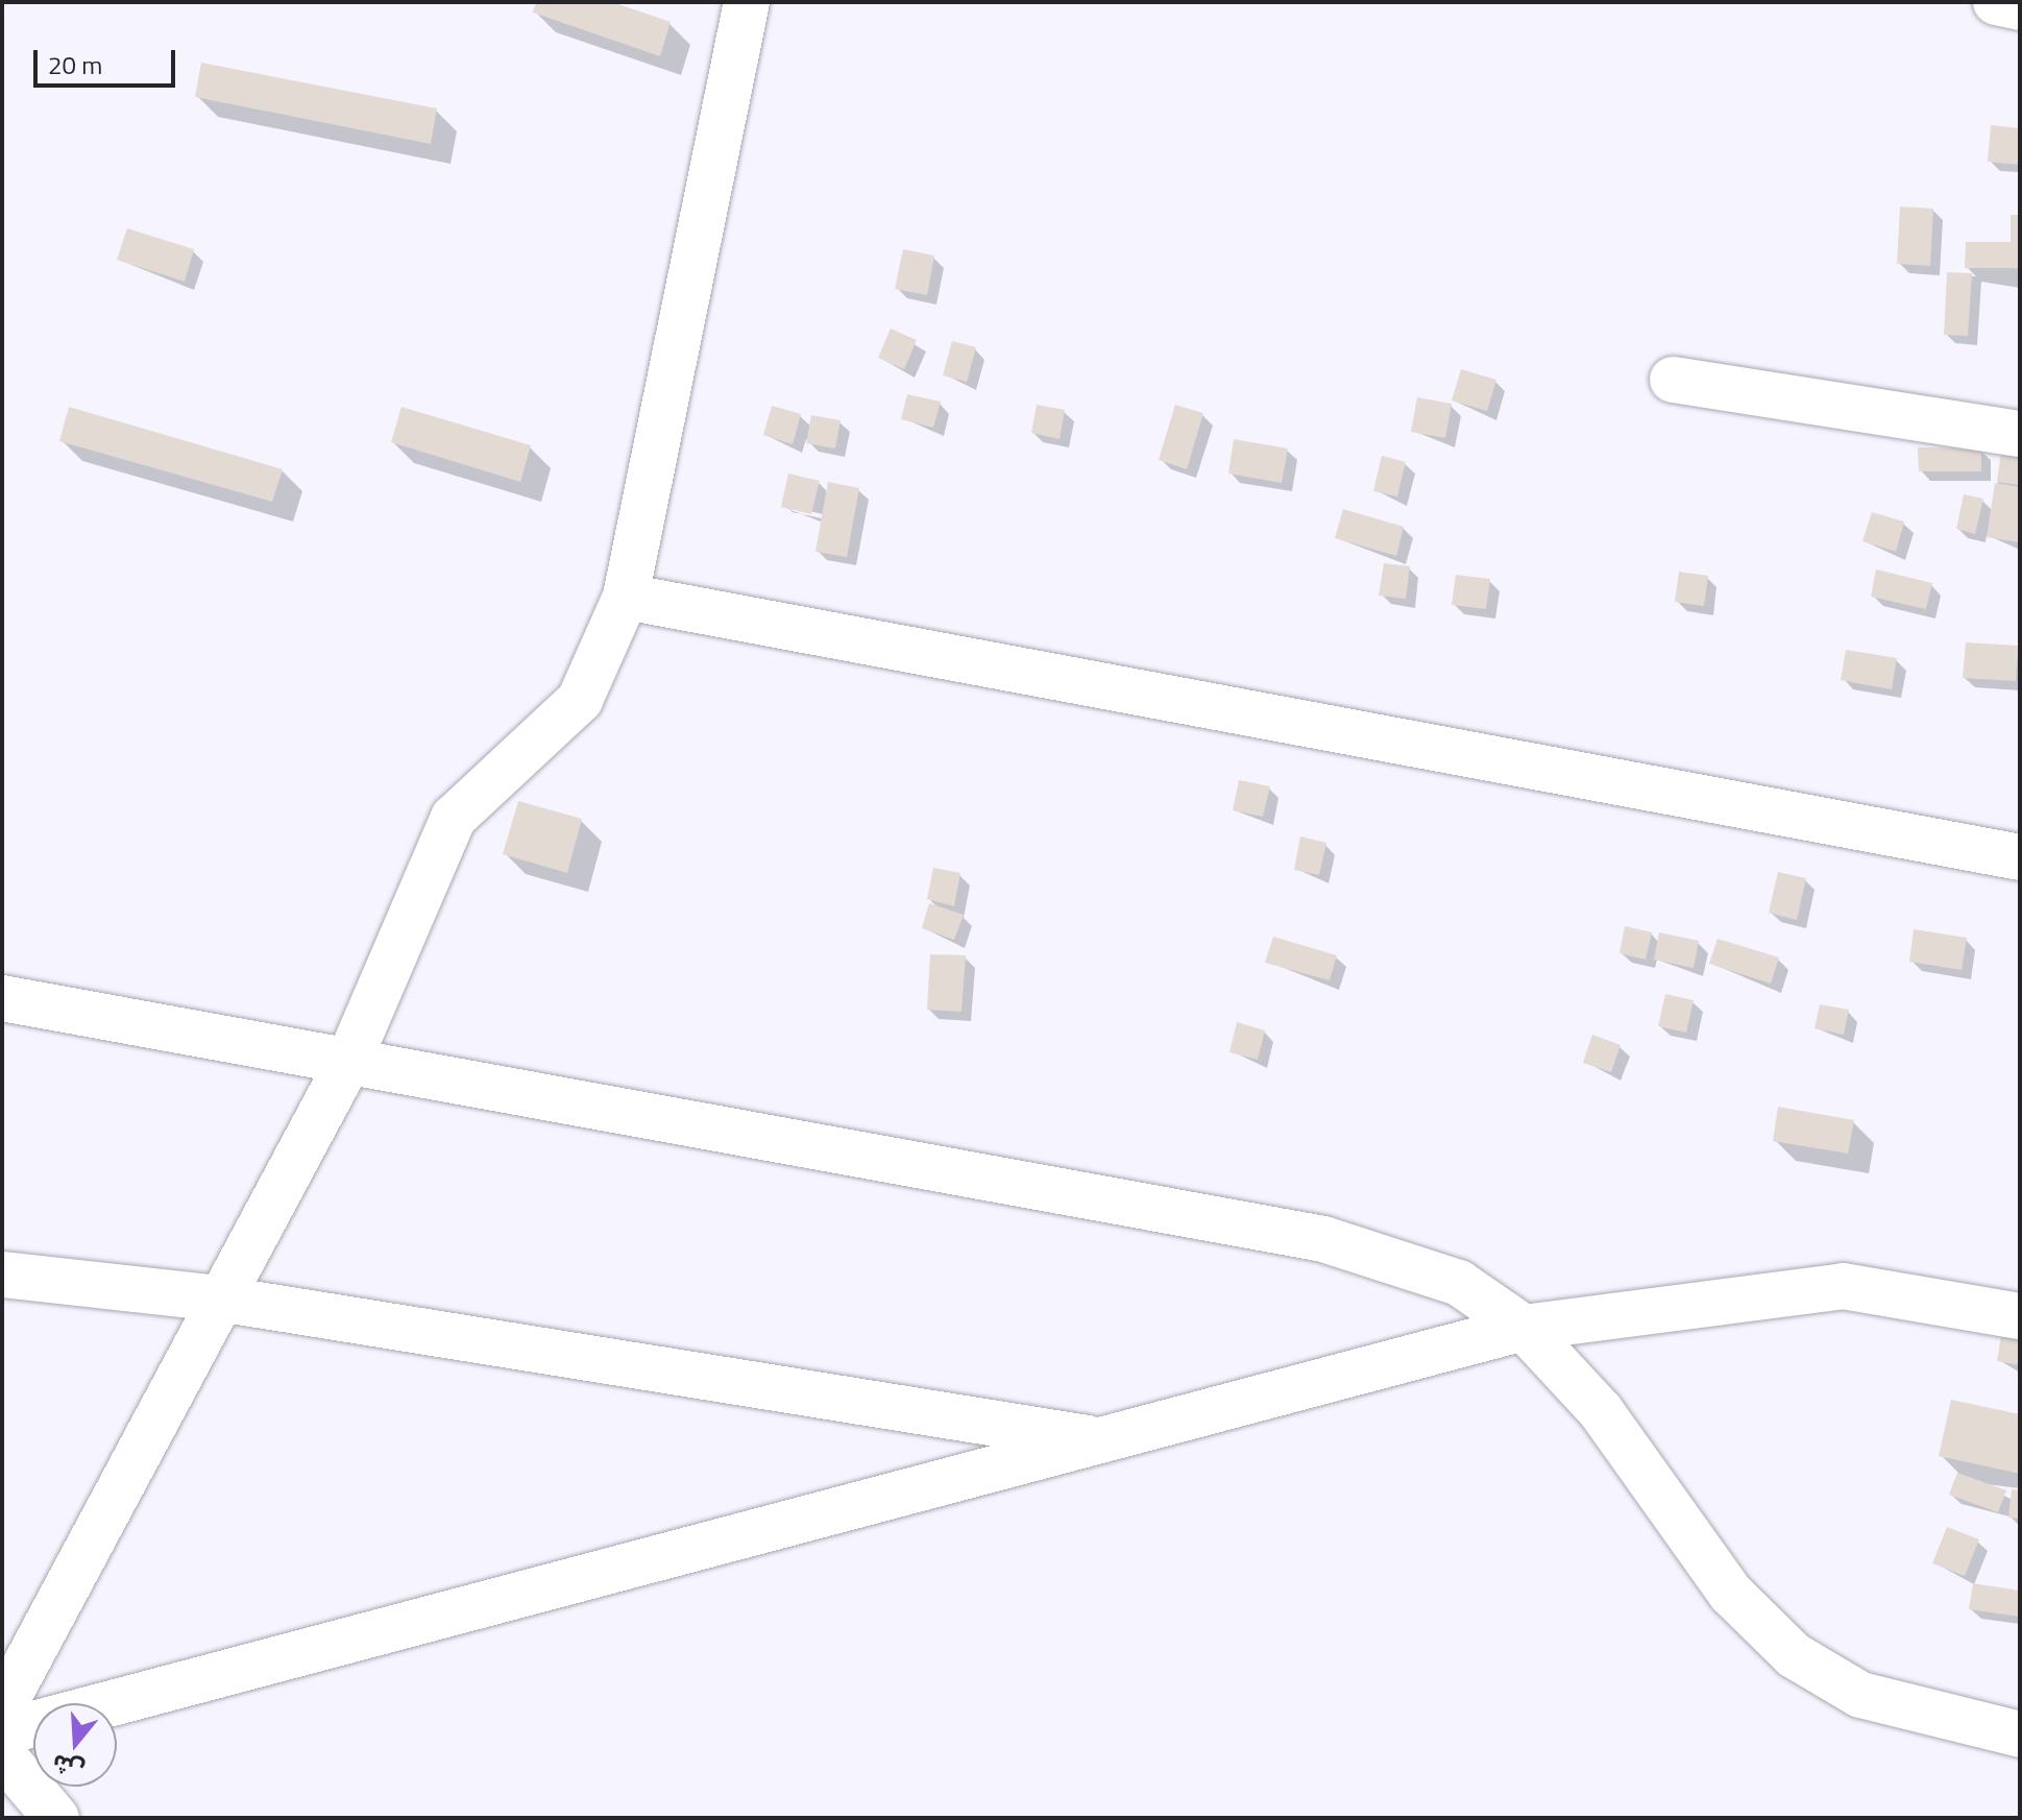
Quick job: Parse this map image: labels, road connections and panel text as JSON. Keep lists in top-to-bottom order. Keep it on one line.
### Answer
{"scale_bar":"20 m","north":"bottom"}
